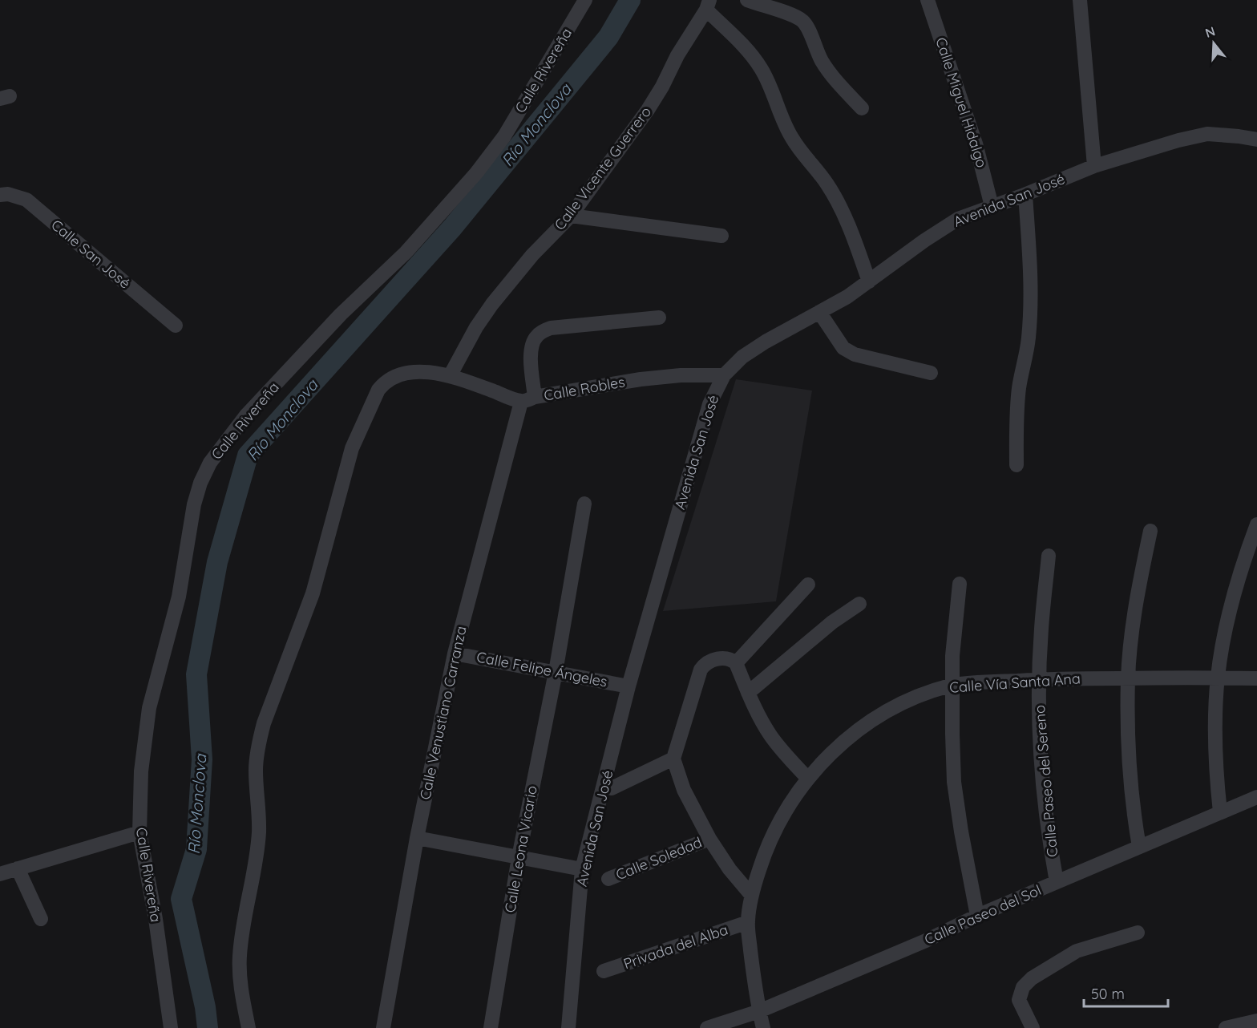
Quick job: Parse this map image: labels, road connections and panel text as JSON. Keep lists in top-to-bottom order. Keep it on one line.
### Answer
{"streets":{"street":["Calle Rivereña","Calle Miguel Hidalgo","Calle Vicente Guerrero","Avenida San José","Calle San José","Calle Robles","Calle Felipe Ángeles","Calle Vía Santa Ana","Calle Venustiano Carranza","Calle Paseo del Sereno","Calle Leona Vicario","Calle Soledad","Calle Paseo del Sol","Privada del Alba"]},"crossings":[["Calle Miguel Hidalgo","Avenida San José"],["Calle Vicente Guerrero","Calle Robles"],["Avenida San José","Calle Robles"],["Avenida San José","Calle Felipe Ángeles"],["Calle Robles","Calle Venustiano Carranza"],["Calle Felipe Ángeles","Calle Venustiano Carranza"],["Calle Felipe Ángeles","Calle Leona Vicario"],["Calle Vía Santa Ana","Calle Paseo del Sereno"],["Calle Vía Santa Ana","Calle Paseo del Sol"],["Calle Vía Santa Ana","Privada del Alba"],["Calle Paseo del Sereno","Calle Paseo del Sol"]],"water":["Río Monclova"],"scale_bar":"50 m","north":"top"}
